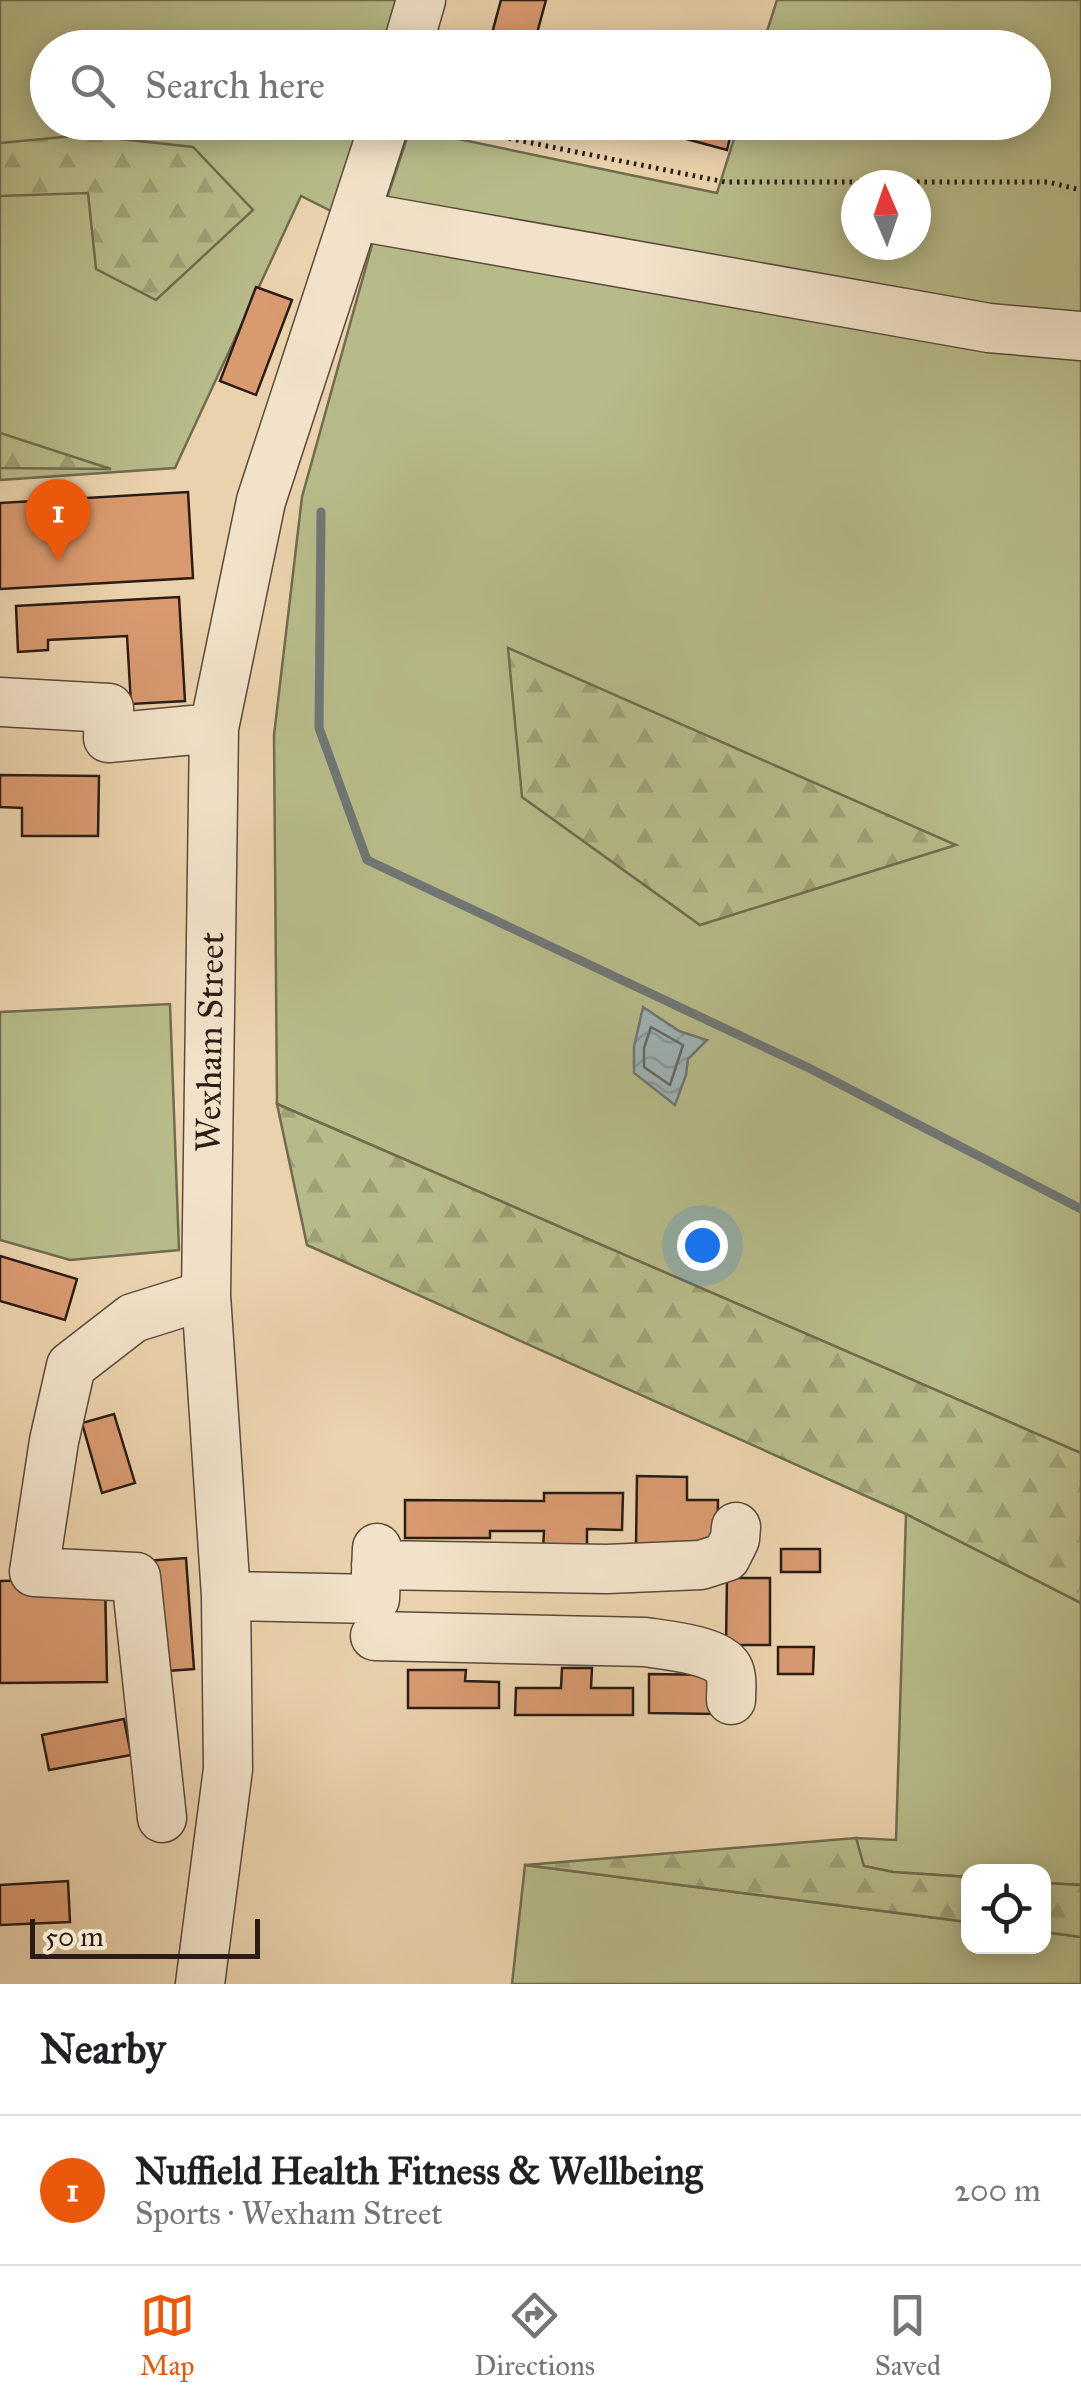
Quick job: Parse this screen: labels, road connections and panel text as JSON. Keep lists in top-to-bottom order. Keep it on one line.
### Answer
{"streets":{"street":["Wexham Street"]},"scale_bar":"50 m","north":"top","page":{"search":"Search here","pins":"1","scale":"50 m","heading":"Nearby","list":[{"mark":"1","name":"Nuffield Health Fitness & Wellbeing","note":"Sports · Wexham Street","value":"200 m"}],"nav":["Map","Directions","Saved"]}}
